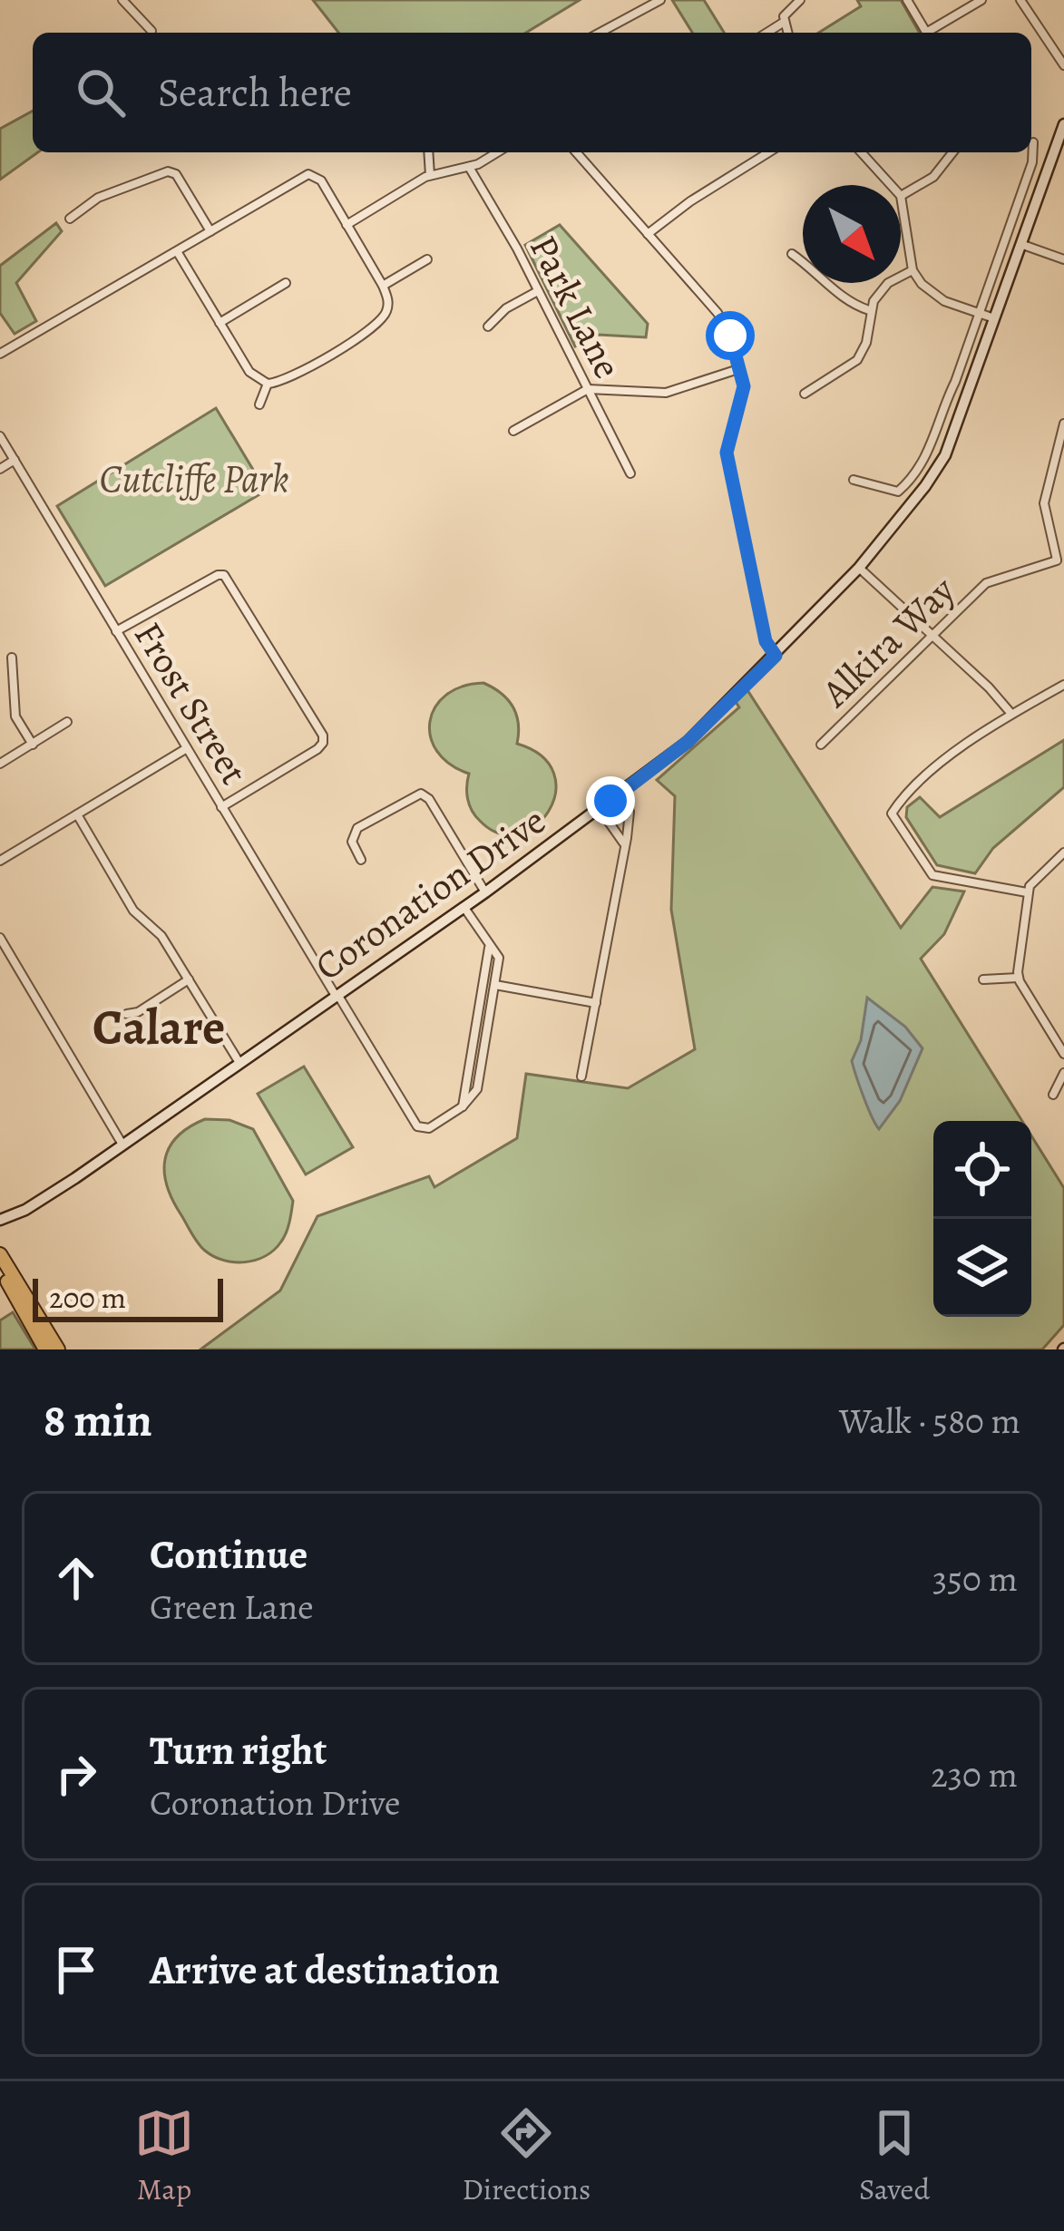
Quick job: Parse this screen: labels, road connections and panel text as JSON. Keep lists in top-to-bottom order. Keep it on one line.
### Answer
{"streets":{"main road":["Coronation Drive"],"street":["Park Lane","Alkira Way","Frost Street"]},"crossings":[["Frost Street","Coronation Drive"]],"districts":["Calare"],"parks":["Cutcliffe Park"],"scale_bar":"200 m","north":"bottom right","page":{"search":"Search here","scale":"200 m","heading":["8 min","Walk · 580 m"],"list":[["Continue","Green Lane","350 m"],["Turn right","Coronation Drive","230 m"],"Arrive at destination"],"nav":["Map","Directions","Saved"]}}
